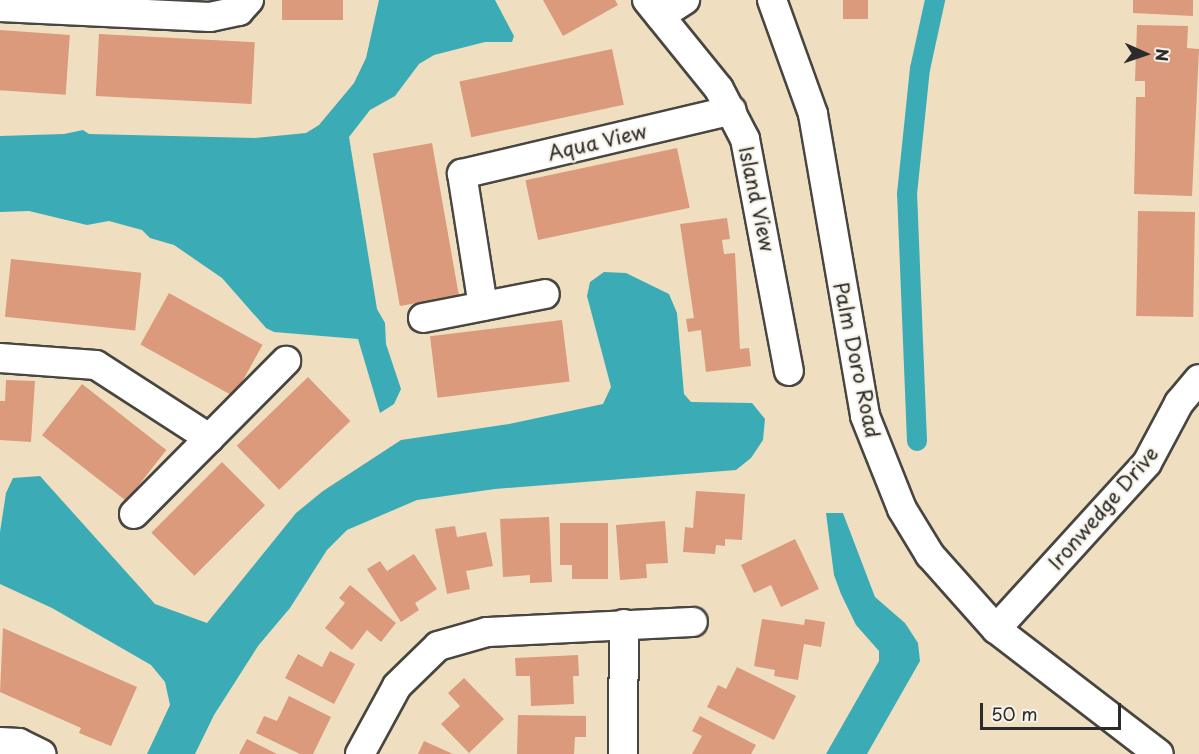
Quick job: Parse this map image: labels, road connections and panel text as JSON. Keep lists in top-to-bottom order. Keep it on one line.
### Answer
{"streets":{"street":["Aqua View","Island View","Palm Doro Road","Ironwedge Drive"]},"crossings":[["Aqua View","Island View"],["Palm Doro Road","Ironwedge Drive"]],"scale_bar":"50 m","north":"right"}
